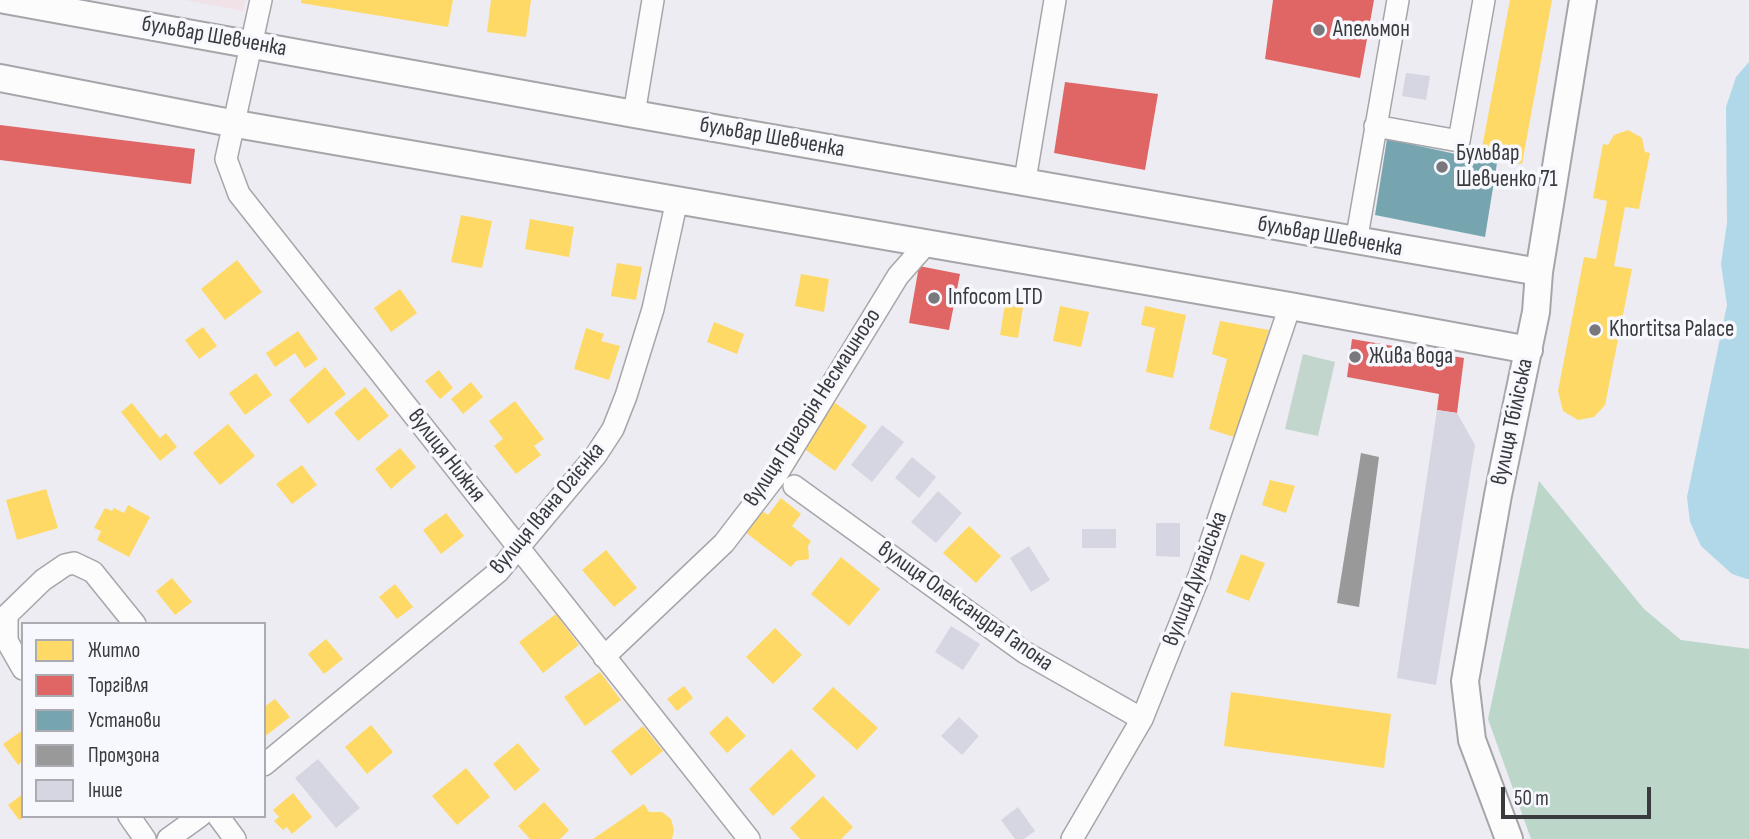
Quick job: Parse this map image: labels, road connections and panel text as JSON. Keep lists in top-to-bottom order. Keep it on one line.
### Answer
{"streets":{"street":["бульвар Шевченка","вулиця Григорія Несмашного","вулиця Тбіліська","вулиця Нижня","вулиця Івана Огієнка","вулиця Дунайська","вулиця Олександра Гапона"]},"crossings":[["бульвар Шевченка","вулиця Тбіліська"],["бульвар Шевченка","вулиця Нижня"],["вулиця Григорія Несмашного","вулиця Нижня"],["вулиця Нижня","вулиця Івана Огієнка"],["вулиця Дунайська","вулиця Олександра Гапона"]],"places":["Апельмон","Бульвар Шевченко 71","Infocom LTD","Khortitsa Palace","Жива вода"],"legend":["Житло","Торгівля","Установи","Промзона","Інше"],"scale_bar":"50 m"}
